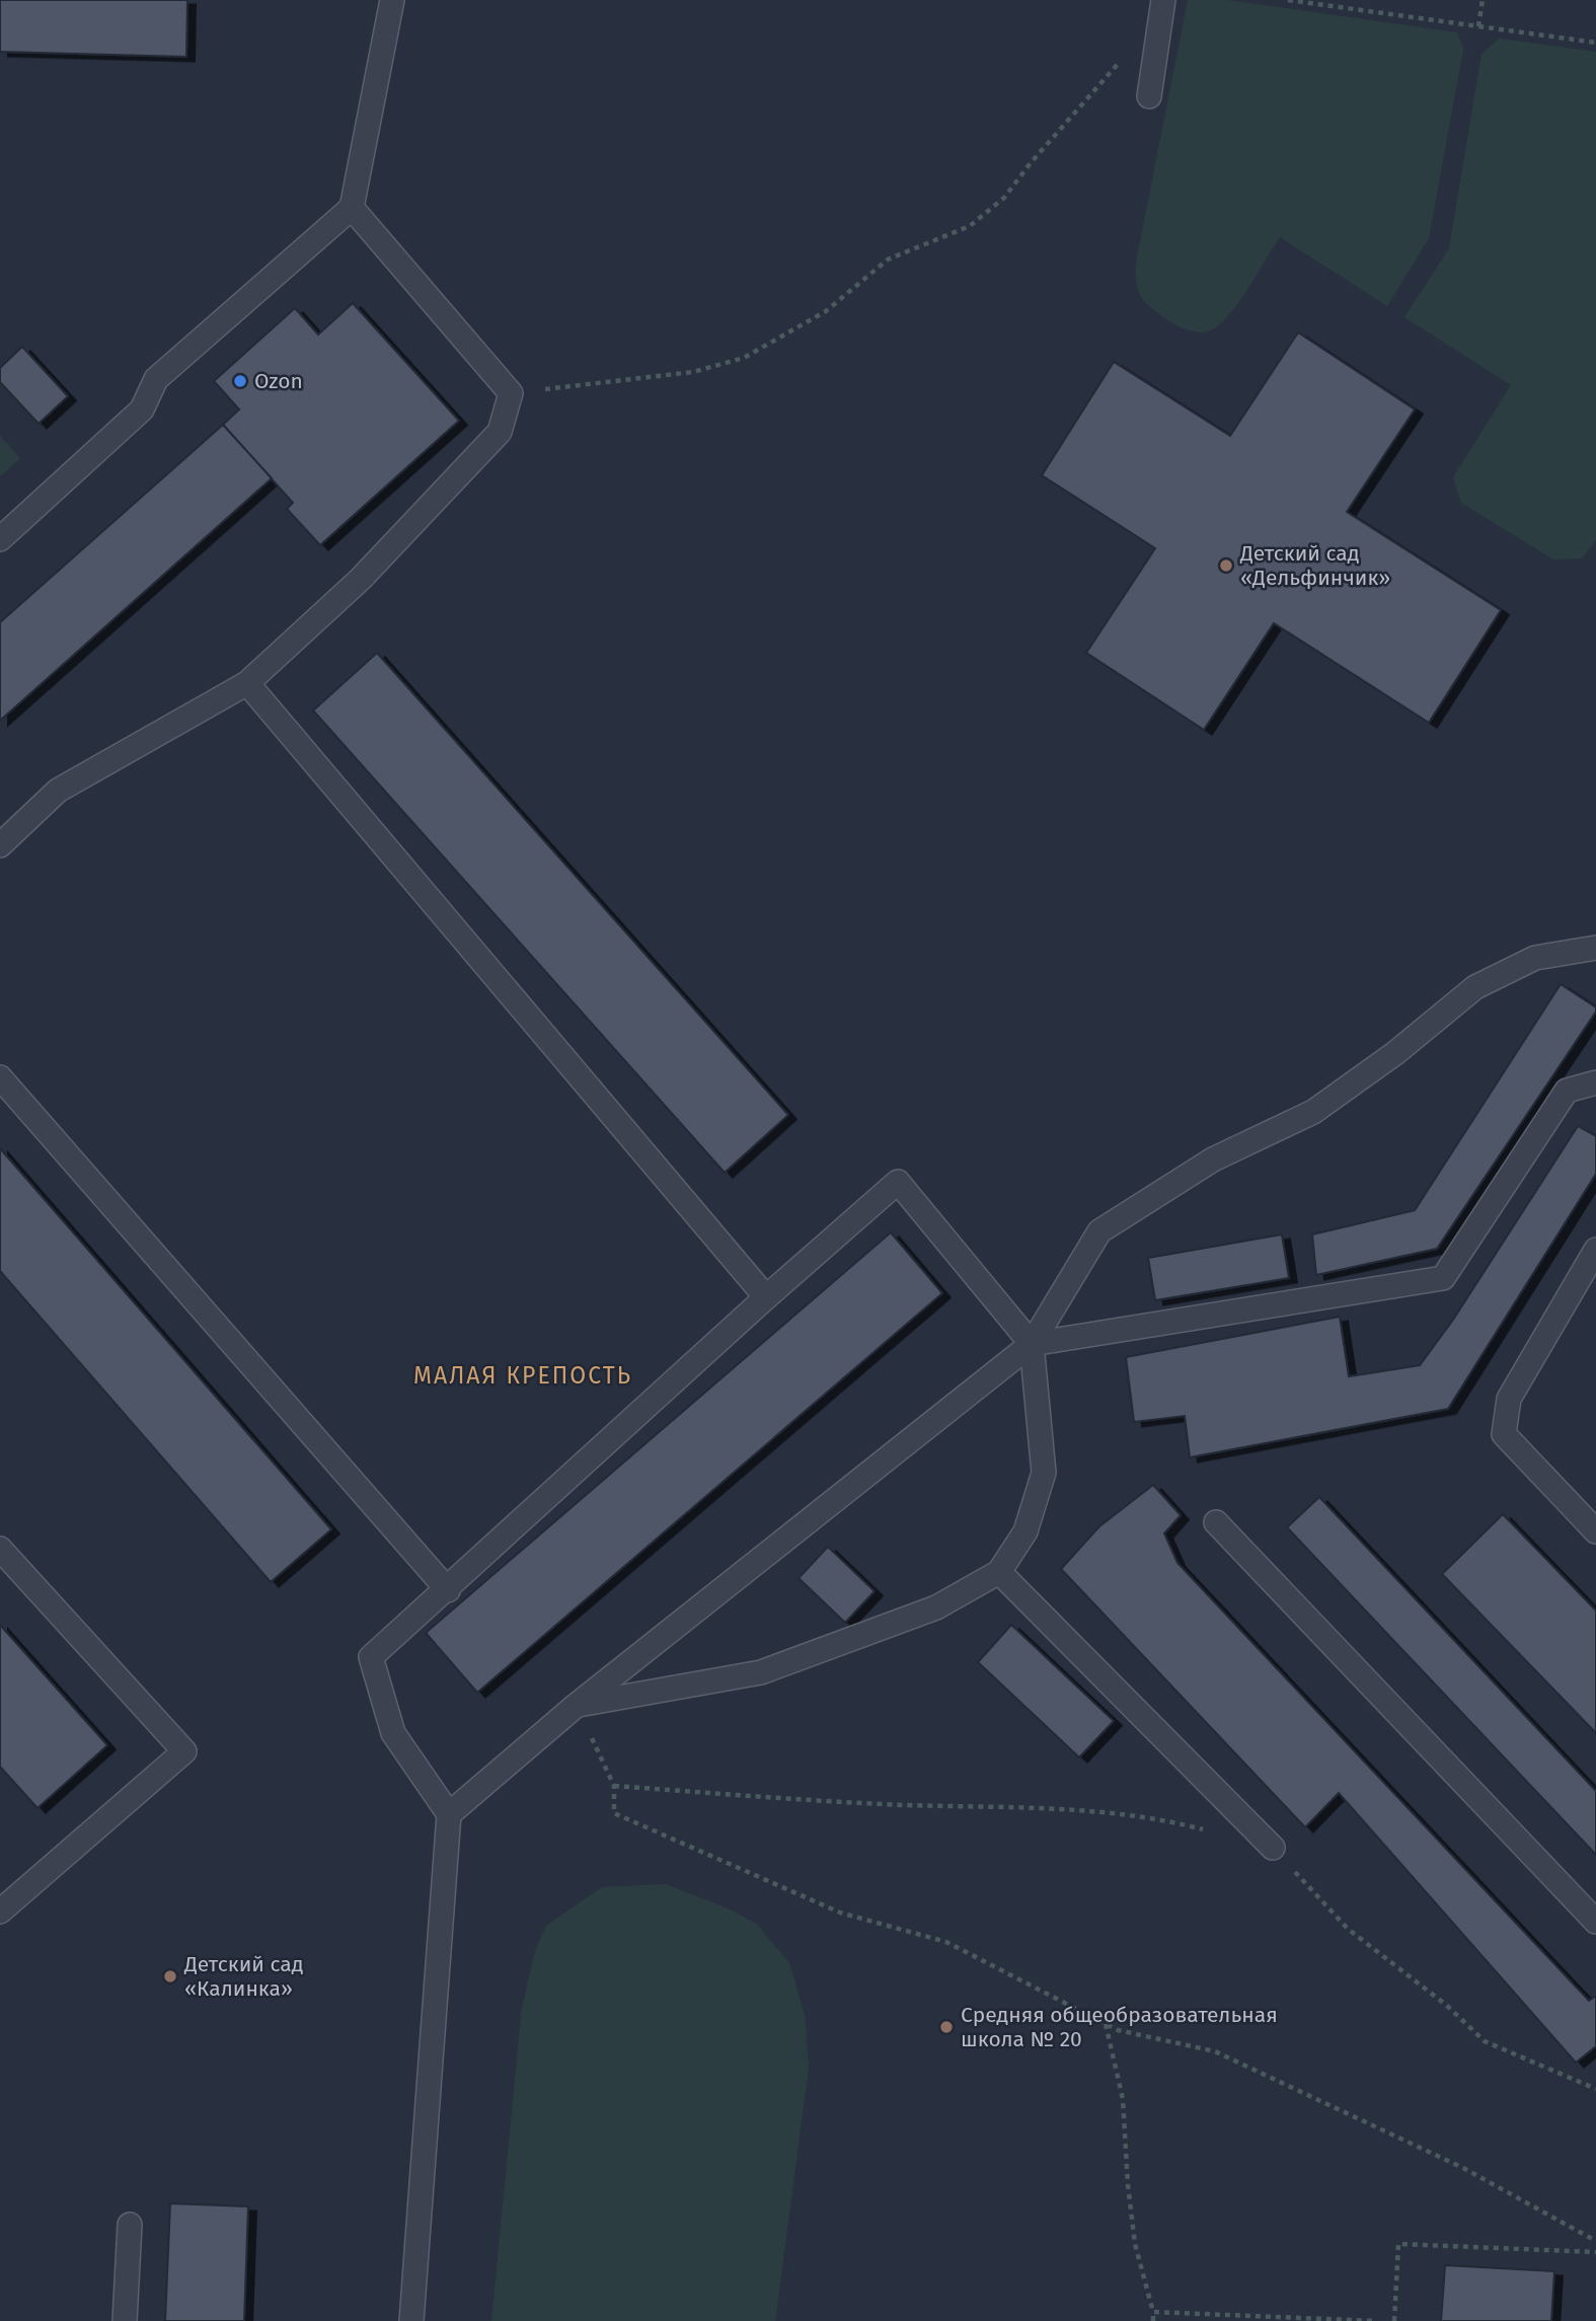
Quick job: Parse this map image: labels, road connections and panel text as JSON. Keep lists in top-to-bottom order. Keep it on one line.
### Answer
{"districts":["МАЛАЯ КРЕПОСТЬ"],"places":["Ozon","Детский сад «Дельфинчик»","Детский сад «Калинка»","Средняя общеобразовательная школа № 20"]}
